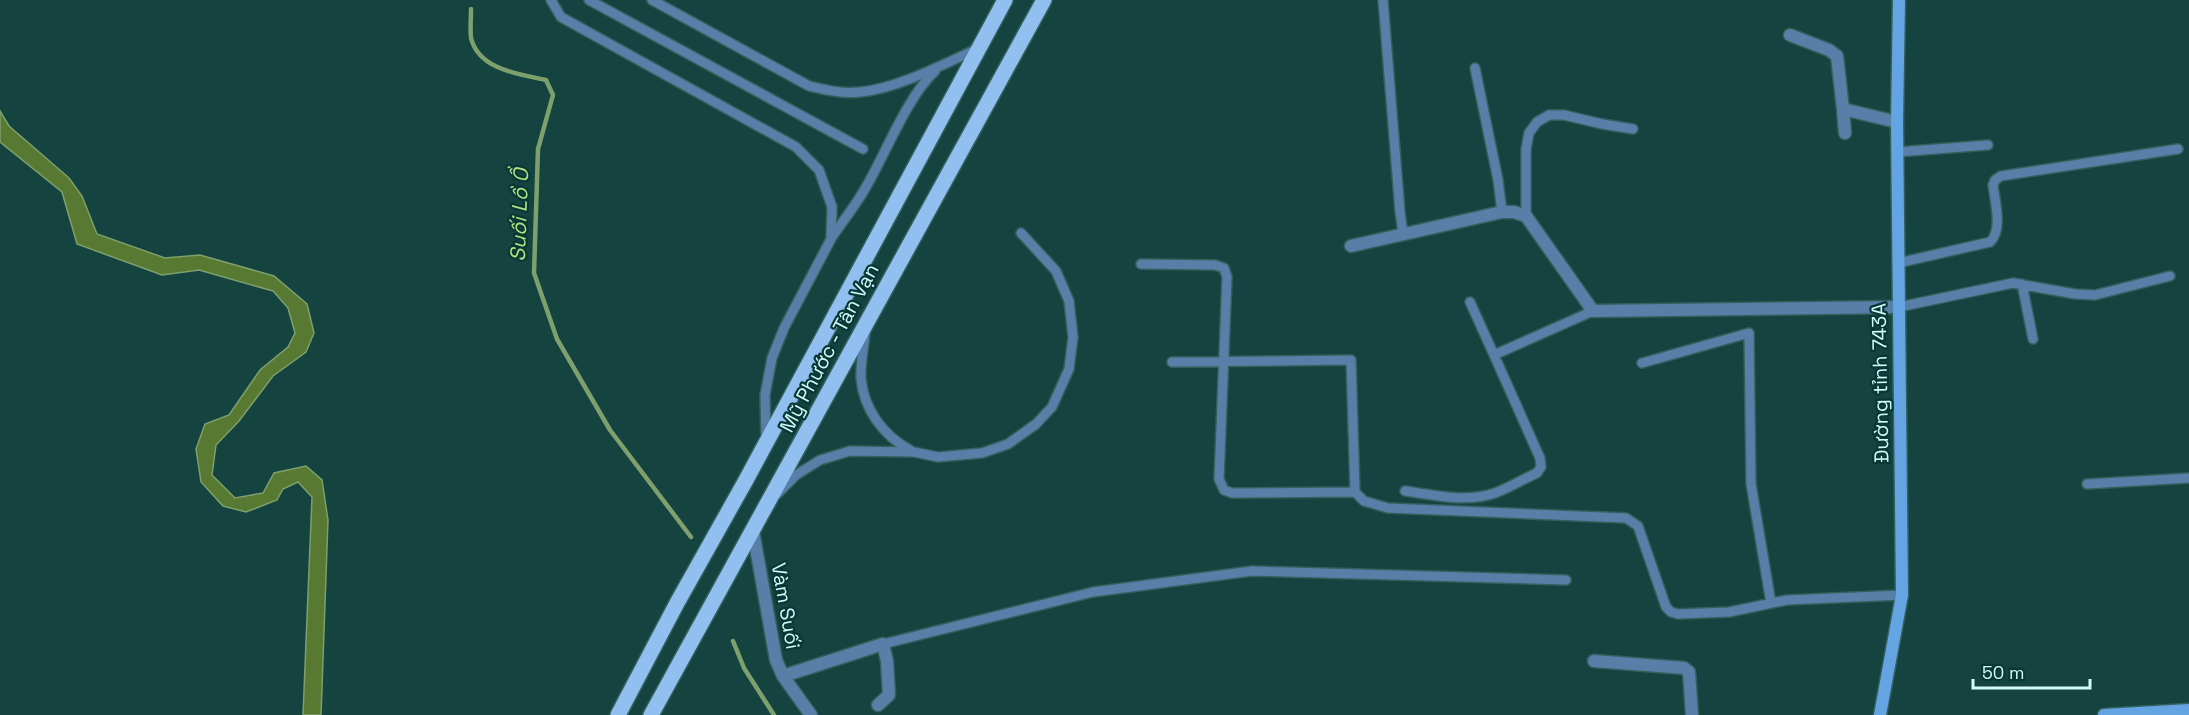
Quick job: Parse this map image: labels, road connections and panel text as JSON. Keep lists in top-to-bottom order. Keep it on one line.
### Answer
{"streets":{"main road":["Mỹ Phước - Tân Vạn","Đường tỉnh 743A"],"street":["Vàm Suối"]},"crossings":[["Mỹ Phước - Tân Vạn","Vàm Suối"]],"water":["Suối Lồ Ồ"],"scale_bar":"50 m"}
